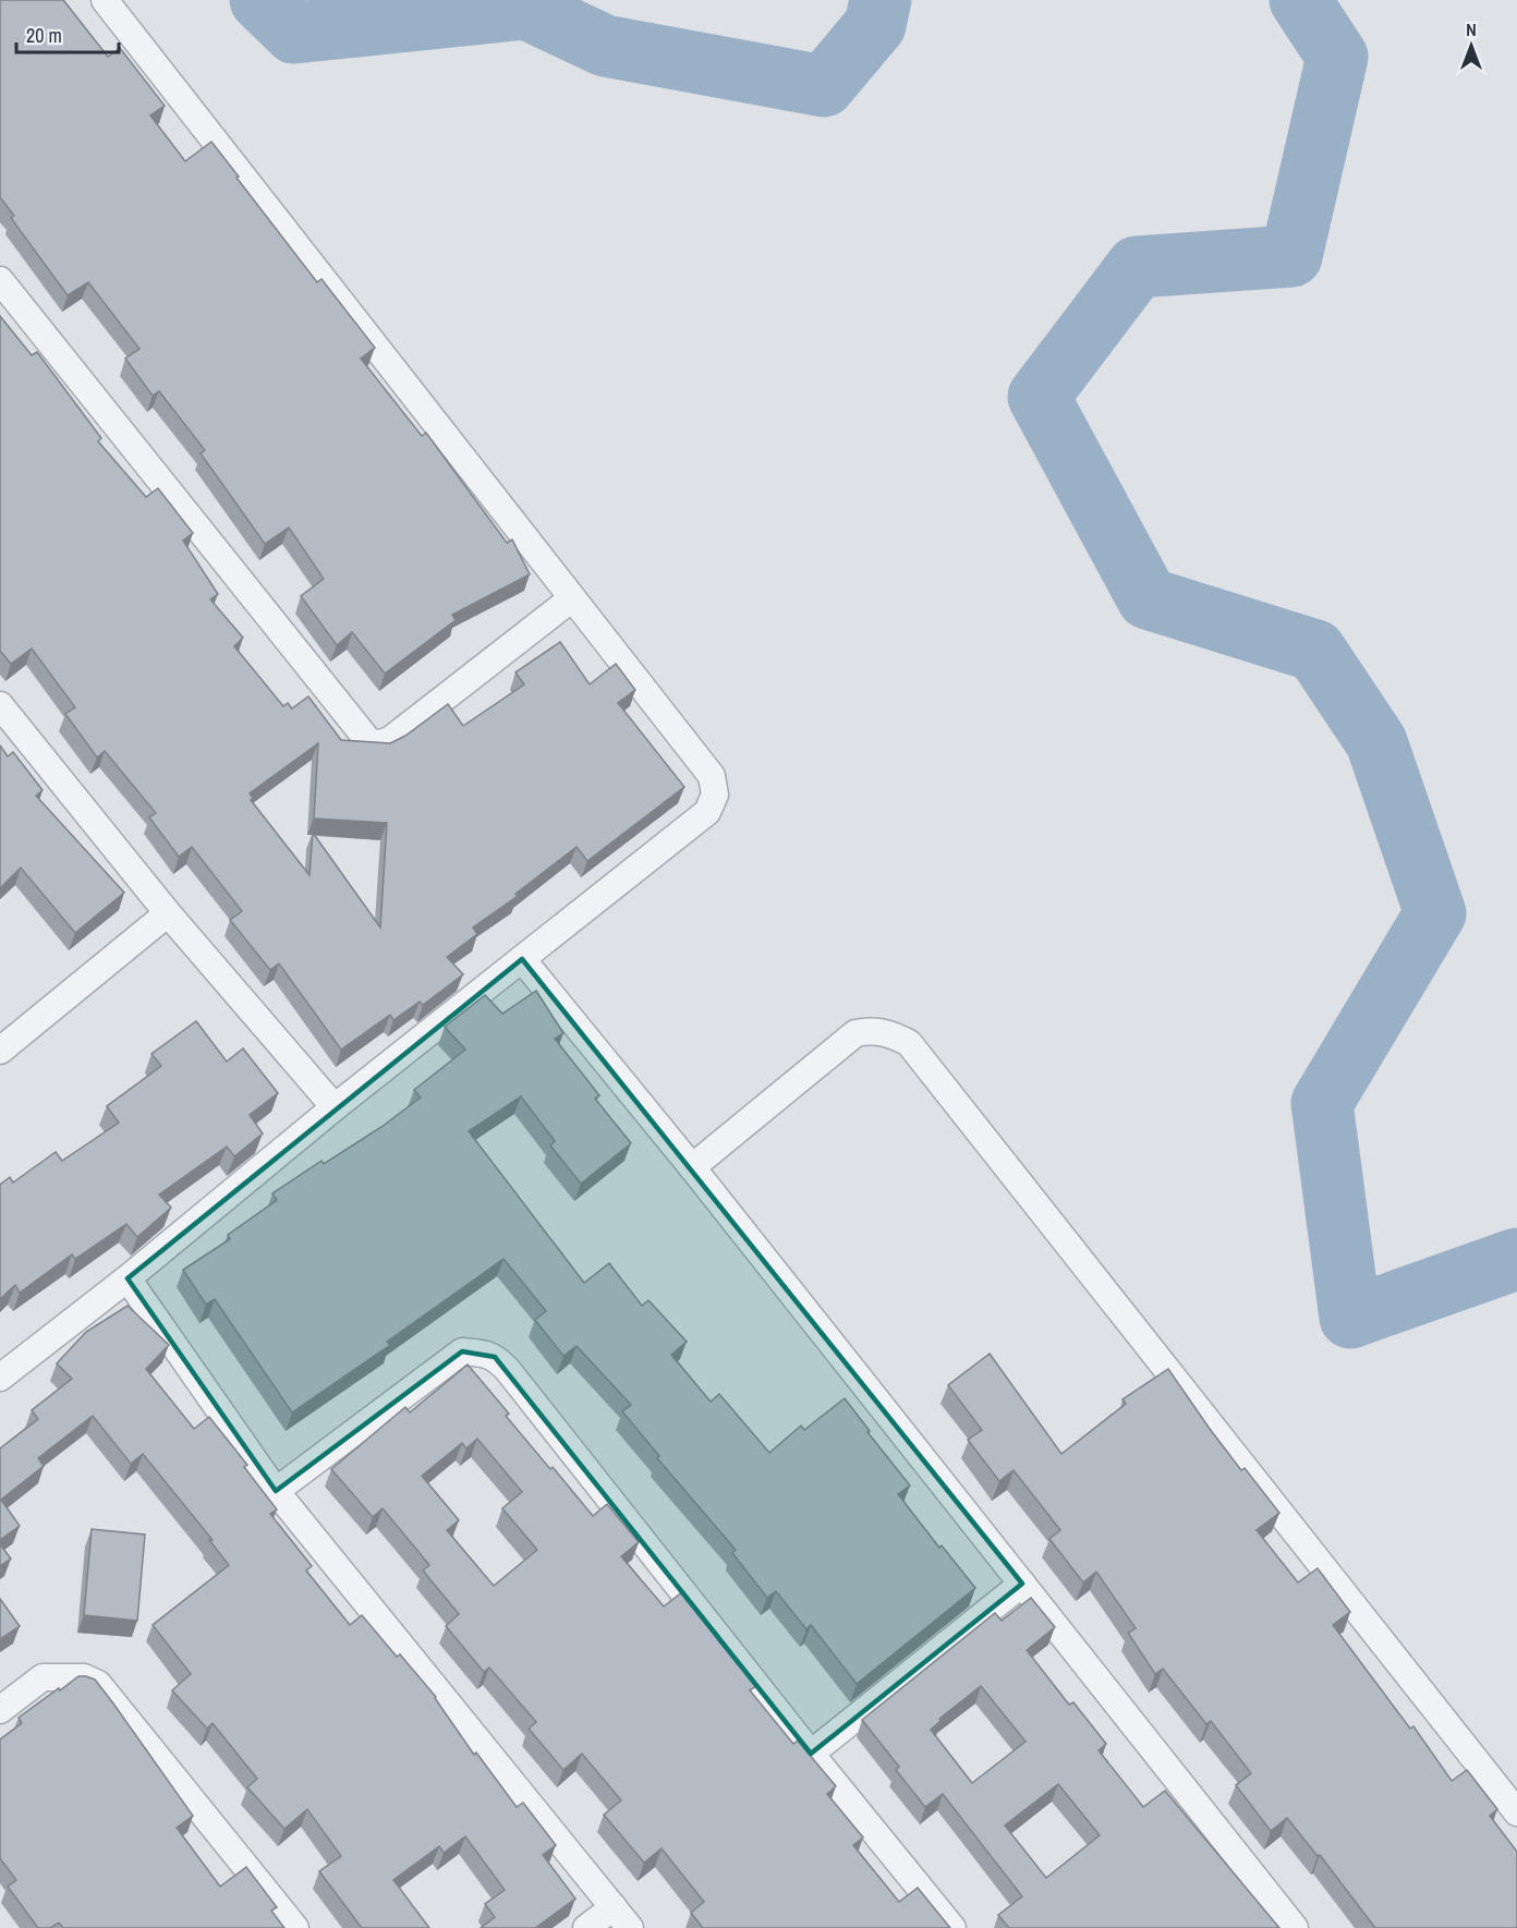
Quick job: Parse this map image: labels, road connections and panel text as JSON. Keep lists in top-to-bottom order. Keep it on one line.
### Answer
{"scale_bar":"20 m","north":"top"}
